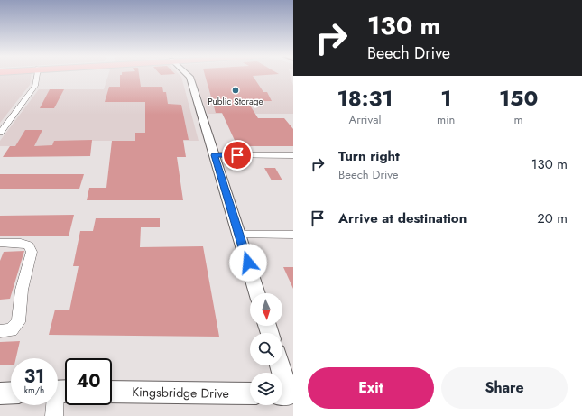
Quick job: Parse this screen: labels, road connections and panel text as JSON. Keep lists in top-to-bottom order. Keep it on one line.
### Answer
{"streets":{"street":["Kingsbridge Drive"]},"places":["Public Storage"],"north":"bottom","page":{"turn":["130 m","Beech Drive"],"eta":["18:31","Arrival","1","min","150","m"],"list":[{"name":"Turn right","note":"Beech Drive","value":"130 m"},{"name":"Arrive at destination","value":"20 m"}],"speed":"31 km/h","limit":"40","buttons":["Exit","Share"]}}
